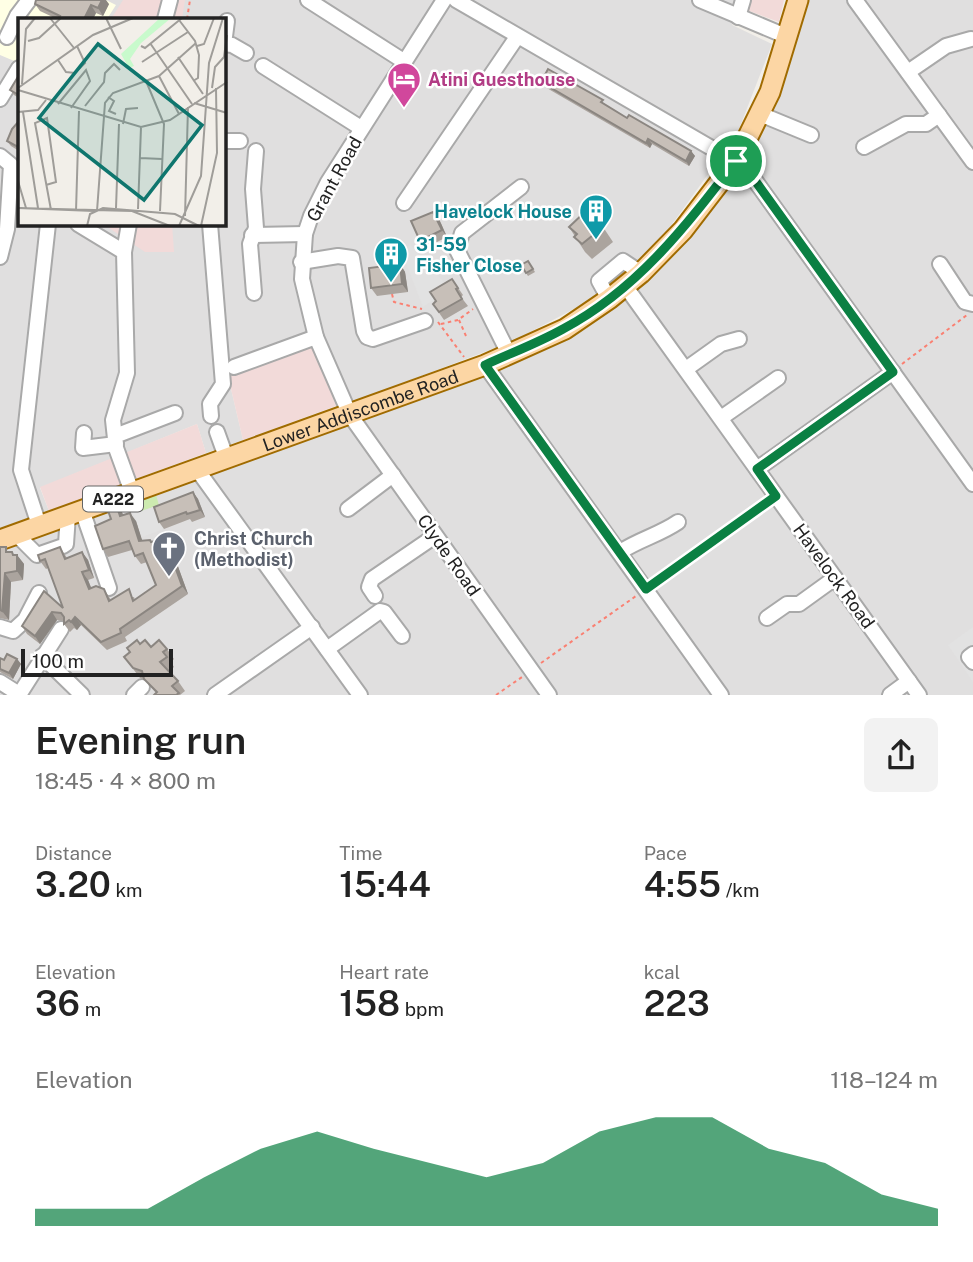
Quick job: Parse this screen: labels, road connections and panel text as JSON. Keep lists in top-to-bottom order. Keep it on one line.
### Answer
{"streets":{"main road":["Lower Addiscombe Road","A222"],"street":["Grant Road","Clyde Road","Havelock Road"]},"crossings":[["Grant Road","Lower Addiscombe Road"],["Grant Road","Clyde Road"],["Lower Addiscombe Road","Clyde Road"],["Lower Addiscombe Road","Havelock Road"]],"places":{"hotel":["Atini Guesthouse"],"building":["Havelock House","31-59 Fisher Close"],"church":["Christ Church (Methodist)"]},"scale_bar":"100 m","page":{"scale":"100 m","heading":["Evening run","18:45 · 4 × 800 m"],"stats":[["Distance","3.20 km"],["Time","15:44"],["Pace","4:55 /km"],["Elevation","36 m"],["Heart rate","158 bpm"],["kcal","223"]],"chart":["Elevation","118–124 m"]}}
